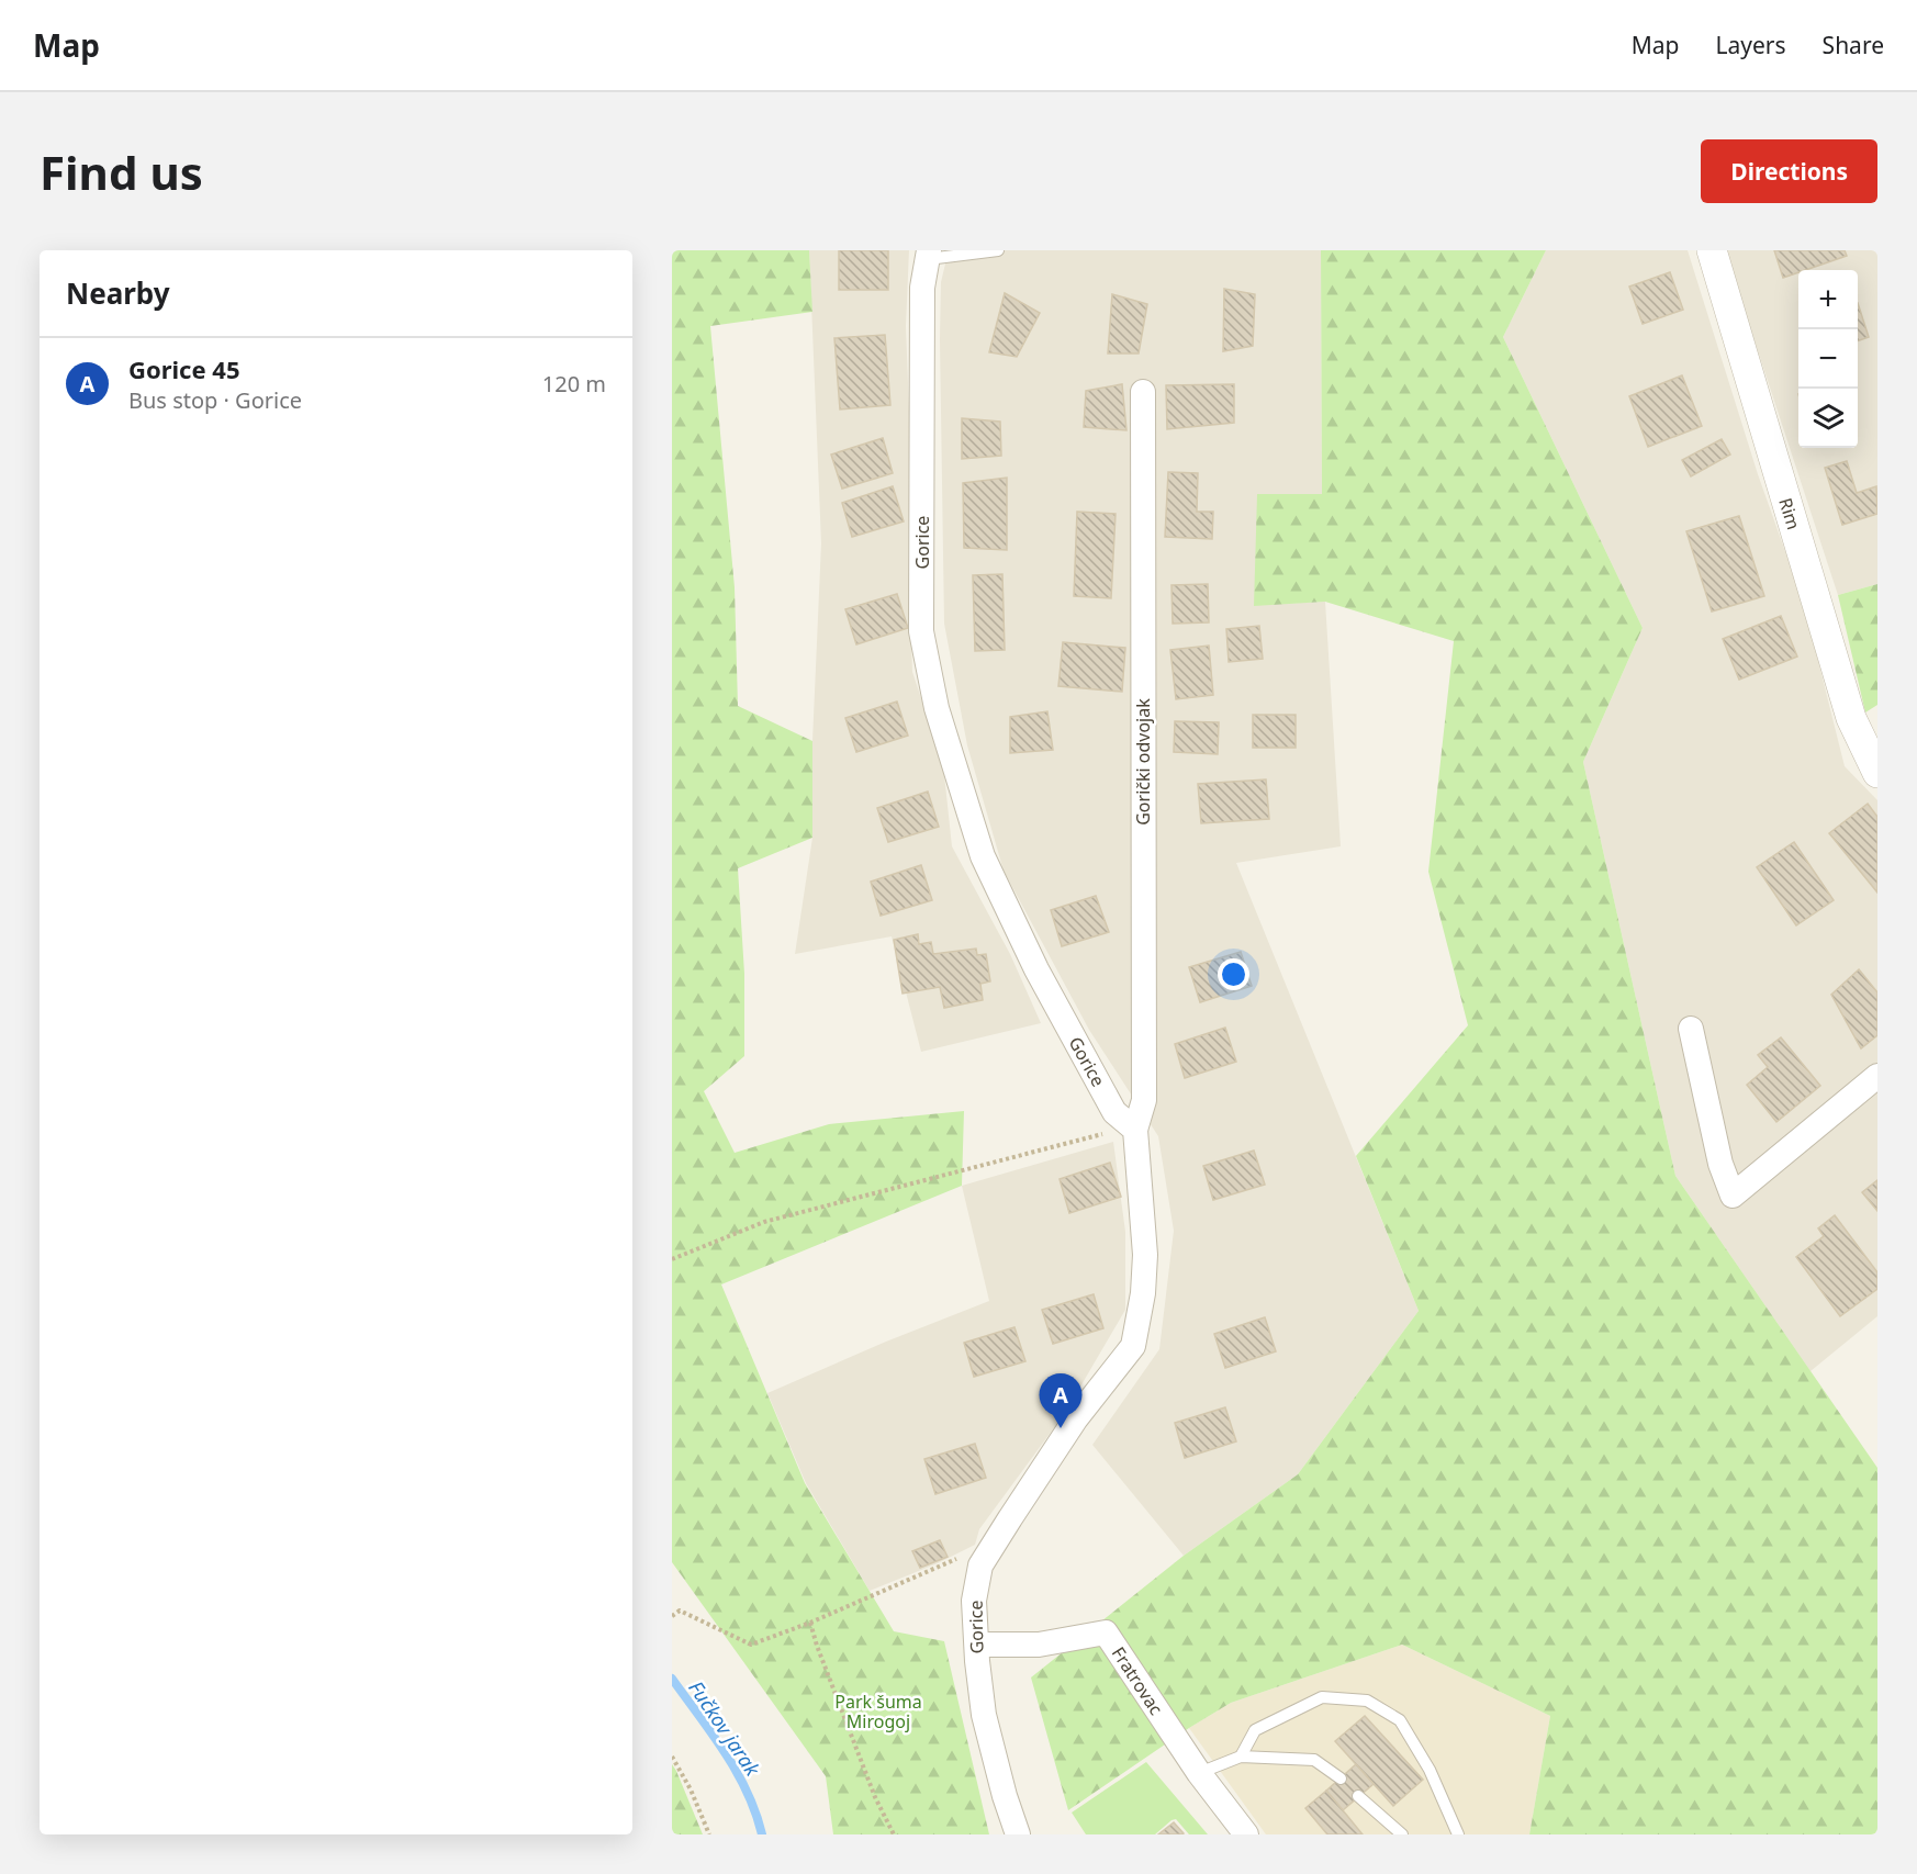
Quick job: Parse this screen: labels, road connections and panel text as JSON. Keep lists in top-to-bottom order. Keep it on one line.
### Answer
{"streets":{"street":["Rim","Gorice","Gorički odvojak","Fratrovac"]},"crossings":[["Gorice","Gorički odvojak"],["Gorice","Fratrovac"]],"water":["Fučkov jarak"],"parks":["Park šuma Mirogoj"],"page":{"header":"Map","nav":["Map","Layers","Share"],"buttons":"Directions","title":"Find us","heading":"Nearby","map_buttons":["+","−"],"list":[{"mark":"A","name":"Gorice 45","note":"Bus stop · Gorice","value":"120 m"}],"pins":"A"}}
